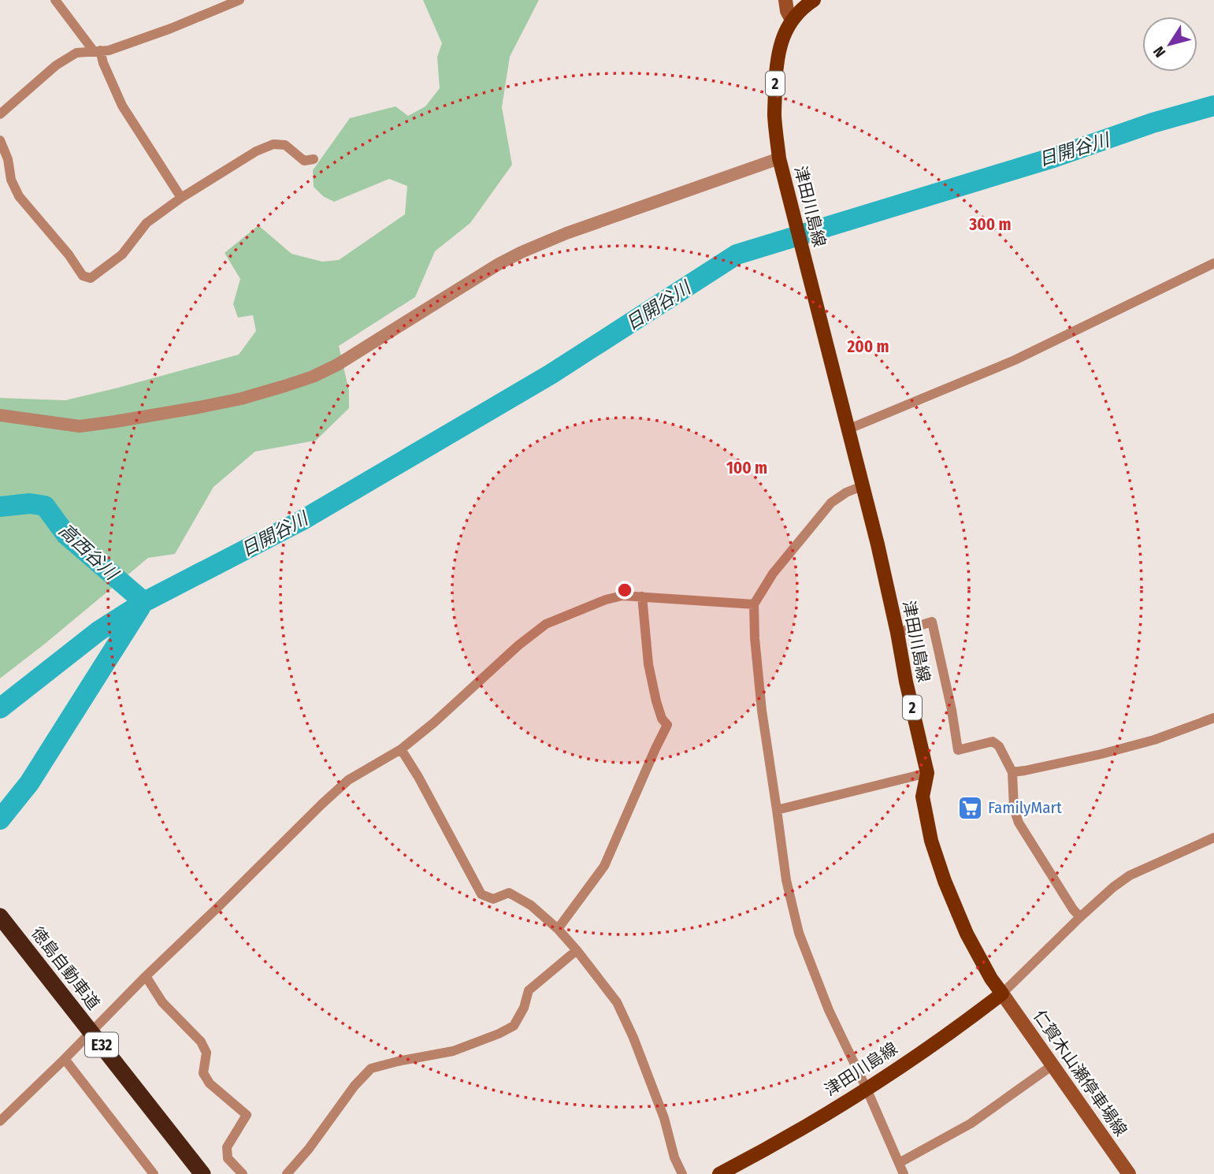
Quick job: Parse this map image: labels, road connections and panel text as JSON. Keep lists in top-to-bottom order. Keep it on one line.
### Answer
{"streets":{"highway":["徳島自動車道","E32"],"main road":["2","津田川島線","仁賀木山瀬停車場線"]},"crossings":[["津田川島線","仁賀木山瀬停車場線"]],"water":["日開谷川","高西谷川"],"places":{"supermarket":["FamilyMart"]},"north":"bottom left","rings":["300 m","200 m","100 m"]}
